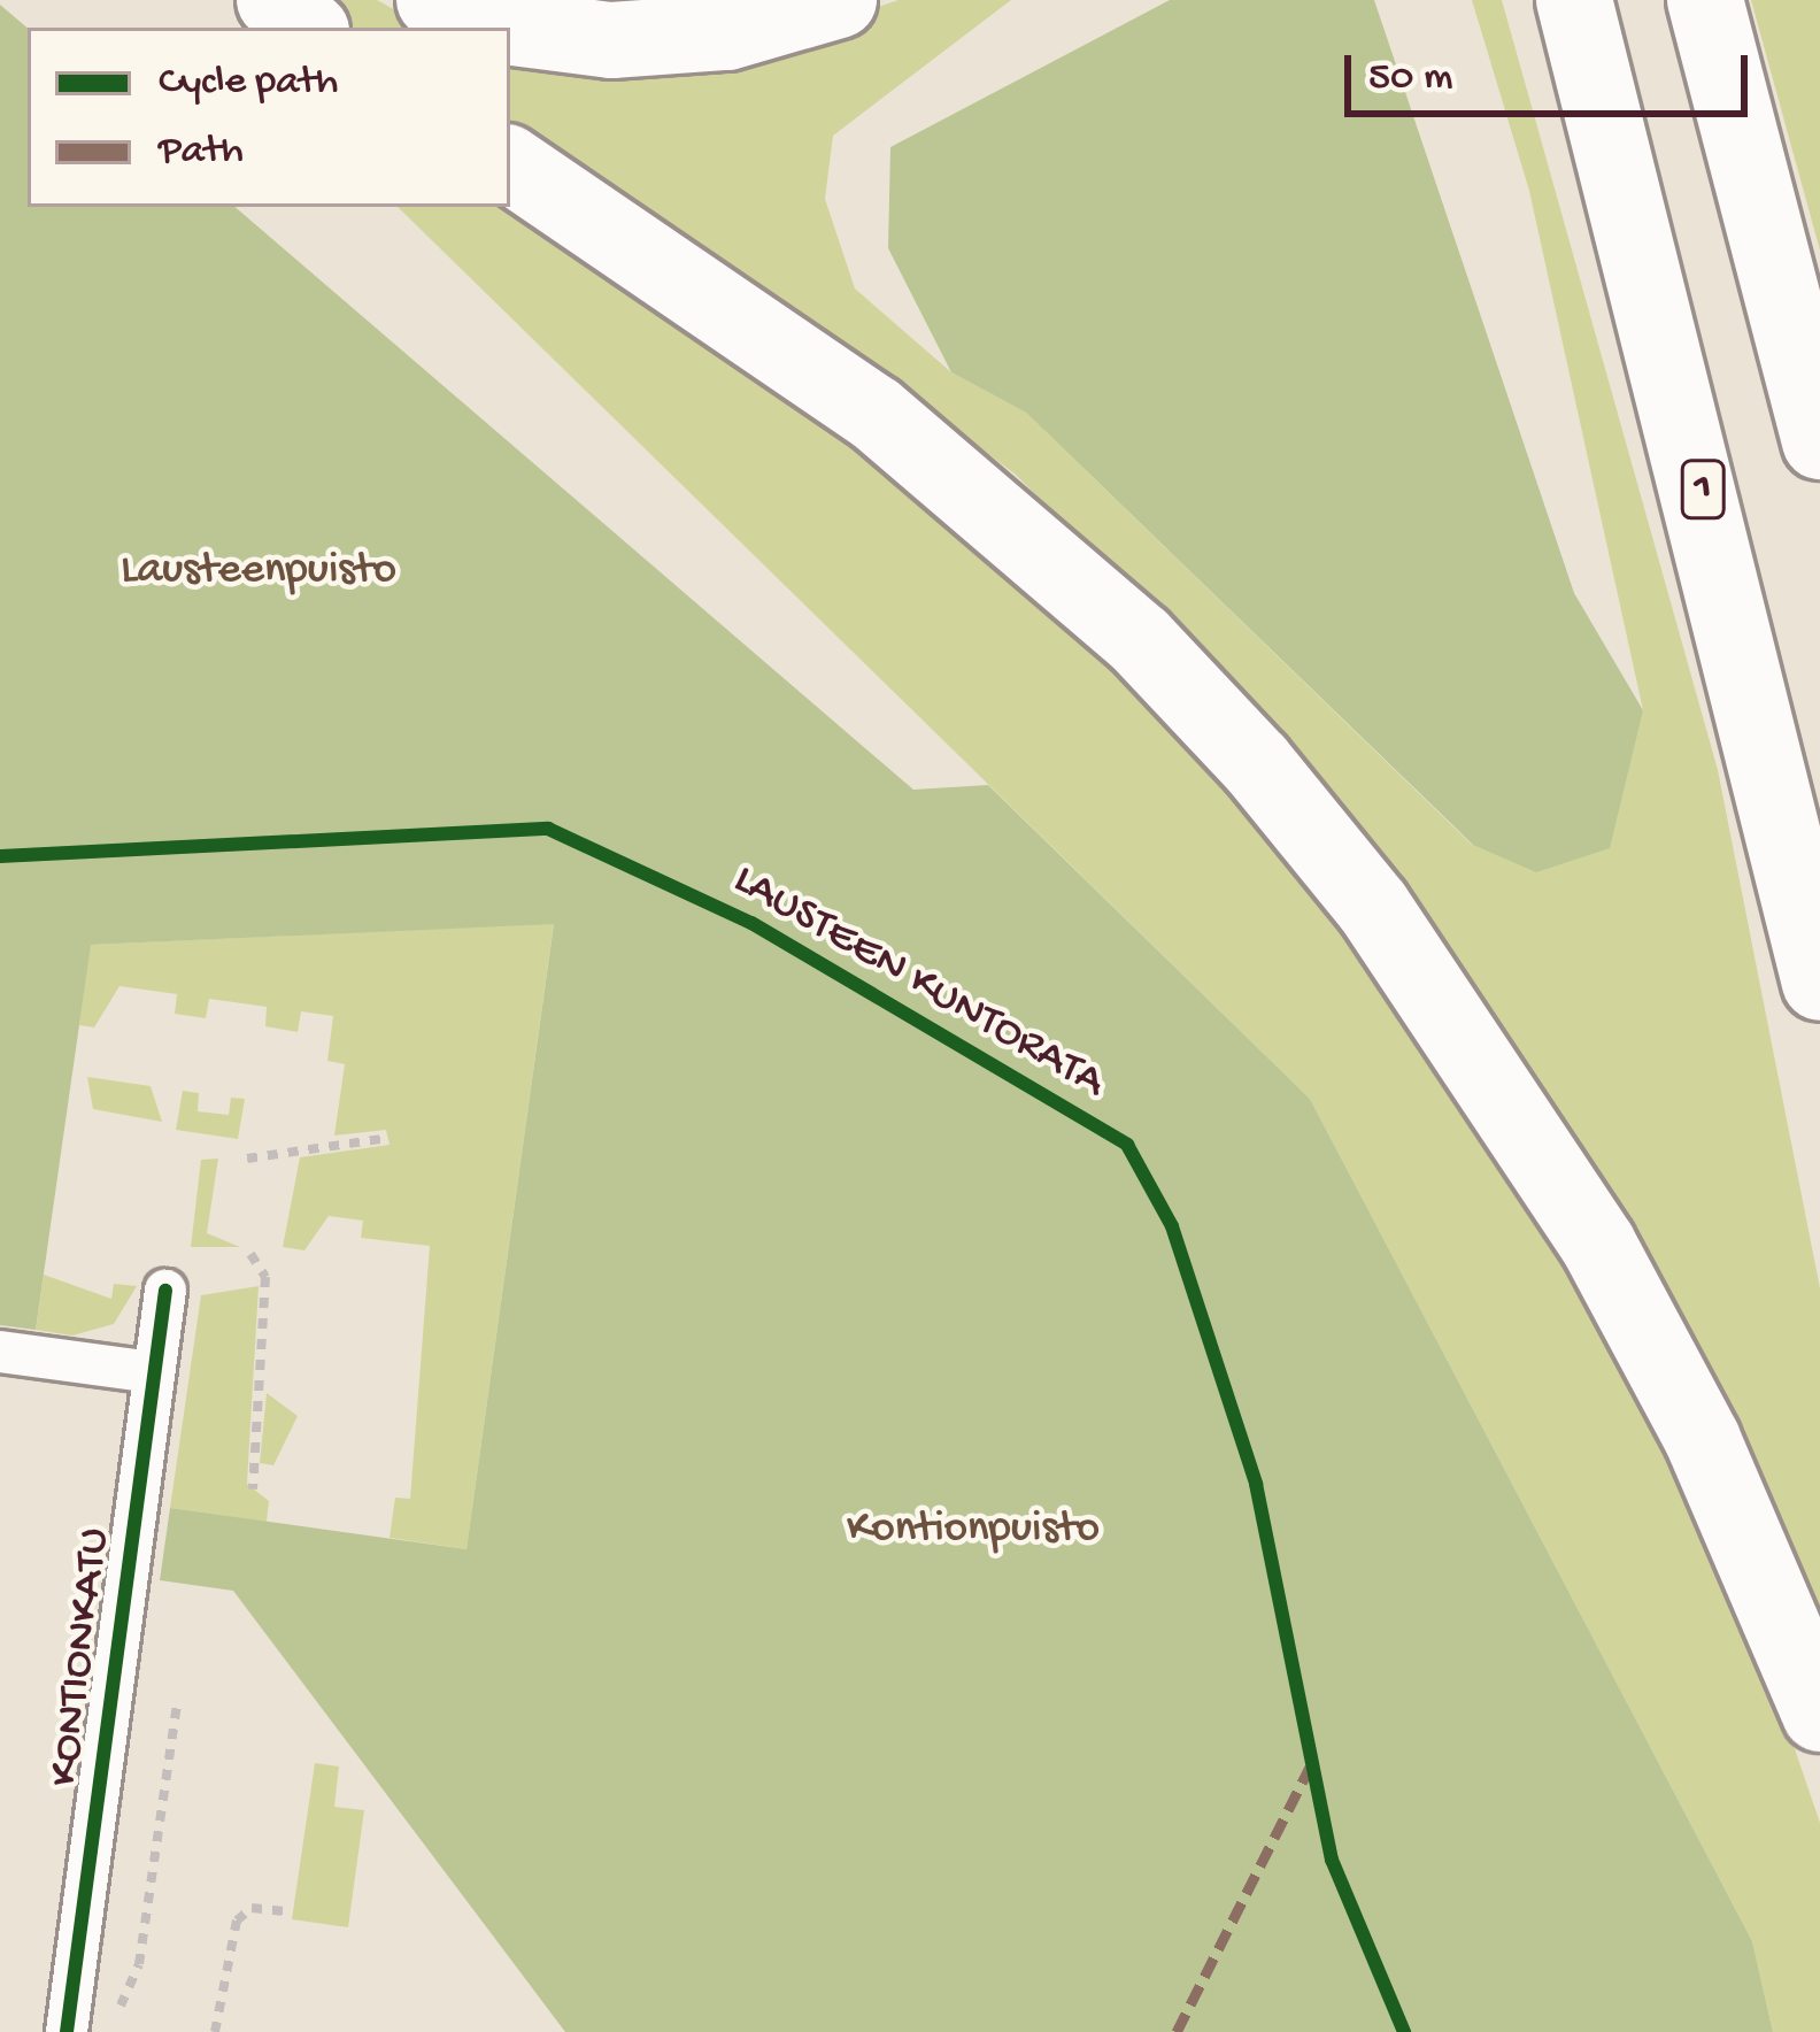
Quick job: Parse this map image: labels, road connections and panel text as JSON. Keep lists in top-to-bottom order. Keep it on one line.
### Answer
{"streets":{"highway":["1"],"street":["KONTIONKATU"],"cycle path":["LAUSTEEN KUNTORATA"]},"parks":["Lausteenpuisto","Kontionpuisto"],"legend":["Cycle path","Path"],"scale_bar":"50 m"}
